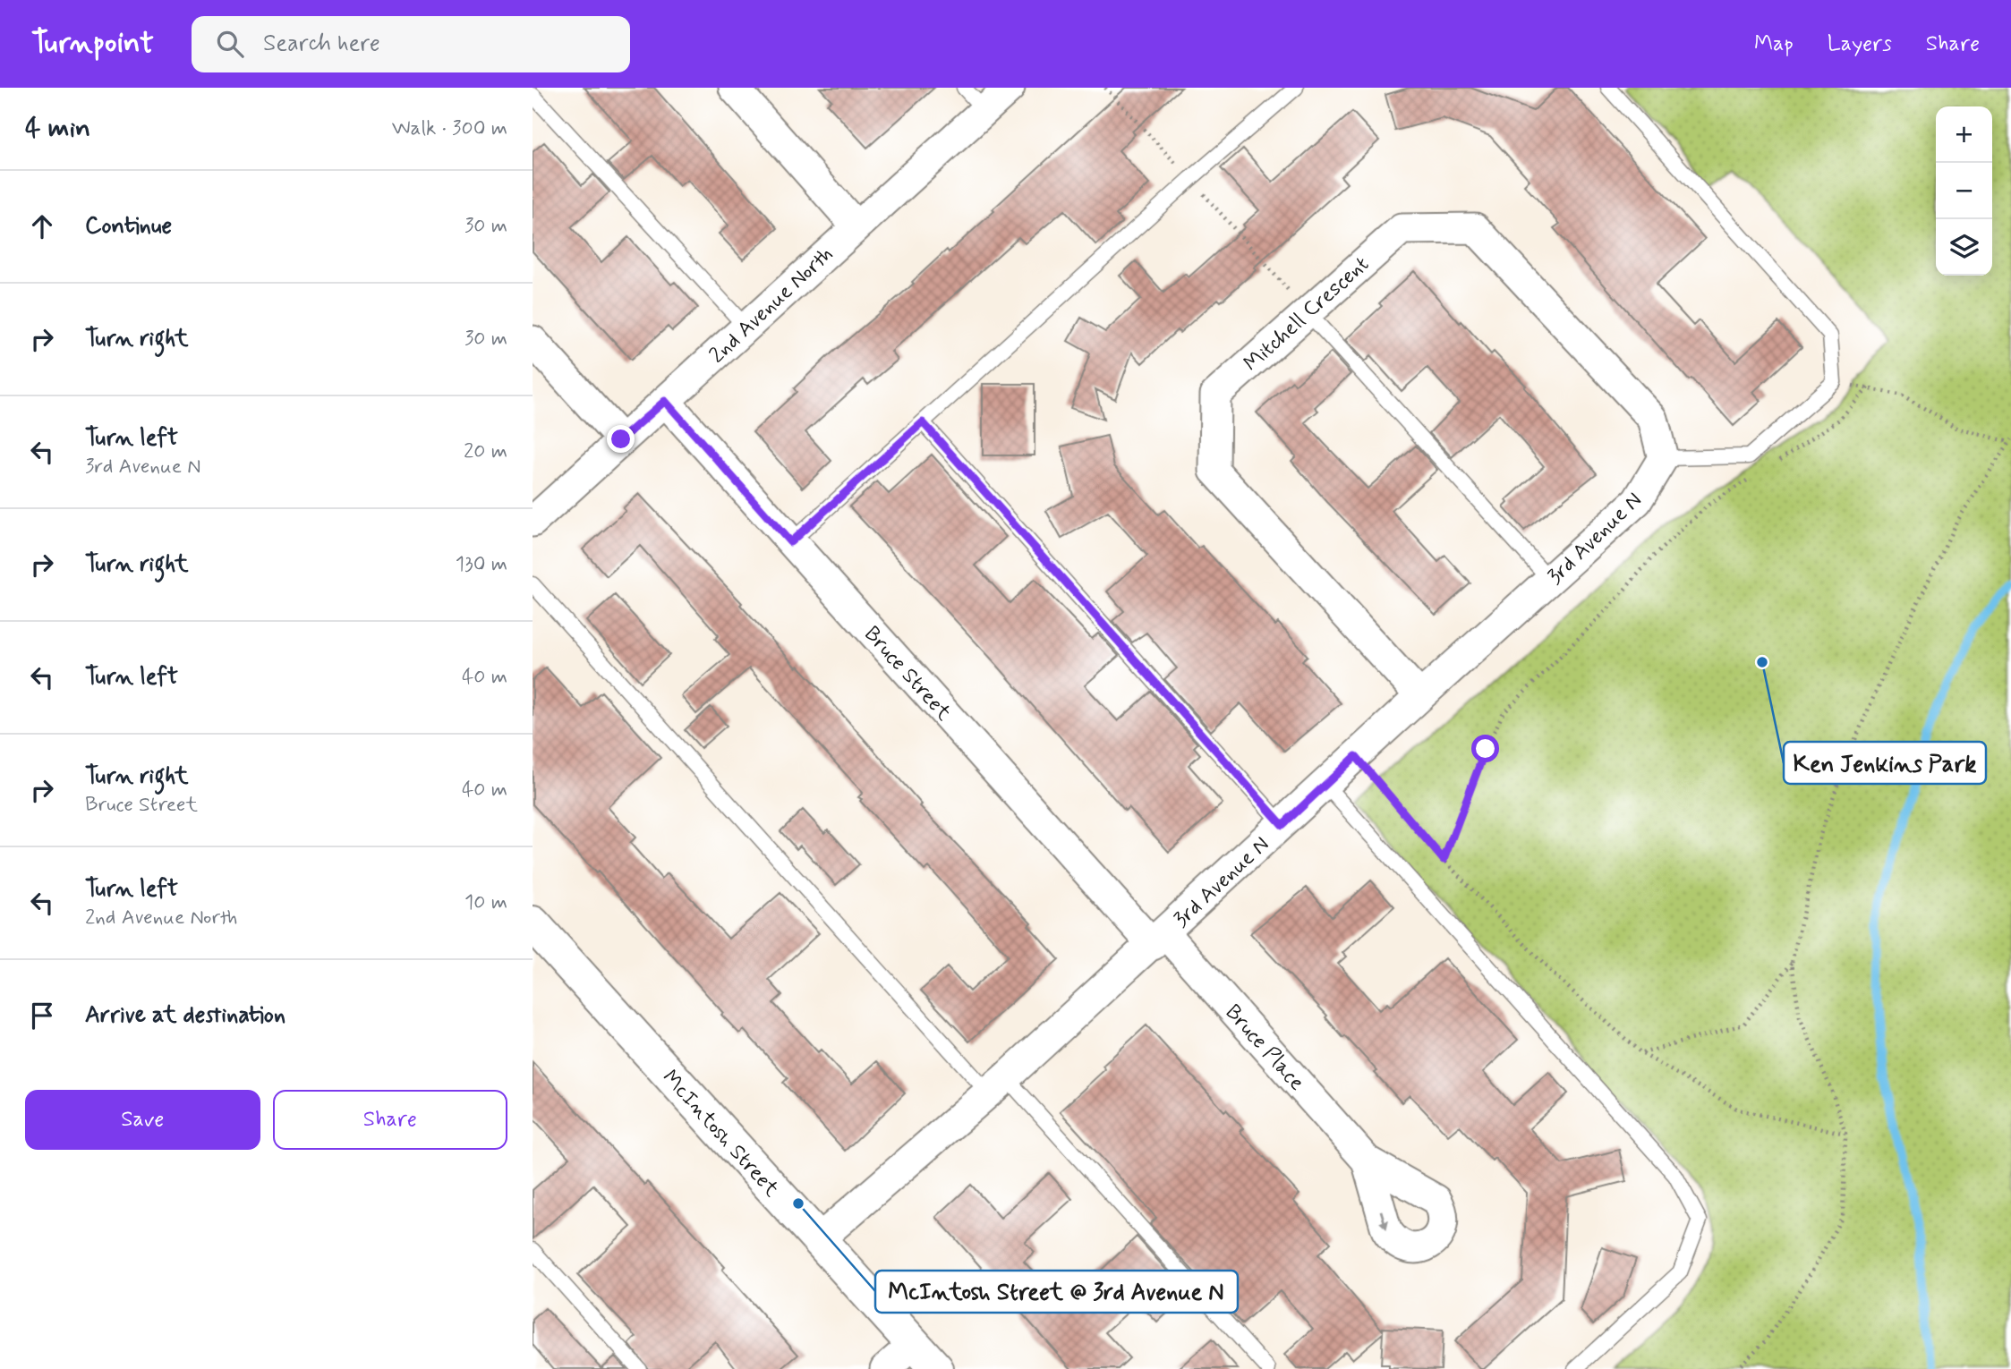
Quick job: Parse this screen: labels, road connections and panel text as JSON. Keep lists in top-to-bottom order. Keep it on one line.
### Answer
{"streets":{"street":["2nd Avenue North","Mitchell Crescent","3rd Avenue N","Bruce Street","Bruce Place","McIntosh Street"]},"crossings":[["2nd Avenue North","Bruce Street"],["Mitchell Crescent","3rd Avenue N"],["3rd Avenue N","Bruce Street"],["3rd Avenue N","Bruce Place"],["3rd Avenue N","McIntosh Street"],["Bruce Street","Bruce Place"]],"places":["Ken Jenkins Park","McIntosh Street @ 3rd Avenue N"],"page":{"header":"Turnpoint","search":"Search here","nav":["Map","Layers","Share"],"heading":["4 min","Walk · 300 m"],"map_buttons":["+","−"],"list":[["Continue","30 m"],["Turn right","30 m"],["Turn left","3rd Avenue N","20 m"],["Turn right","130 m"],["Turn left","40 m"],["Turn right","Bruce Street","40 m"],["Turn left","2nd Avenue North","10 m"],"Arrive at destination"],"buttons":["Save","Share"]}}
